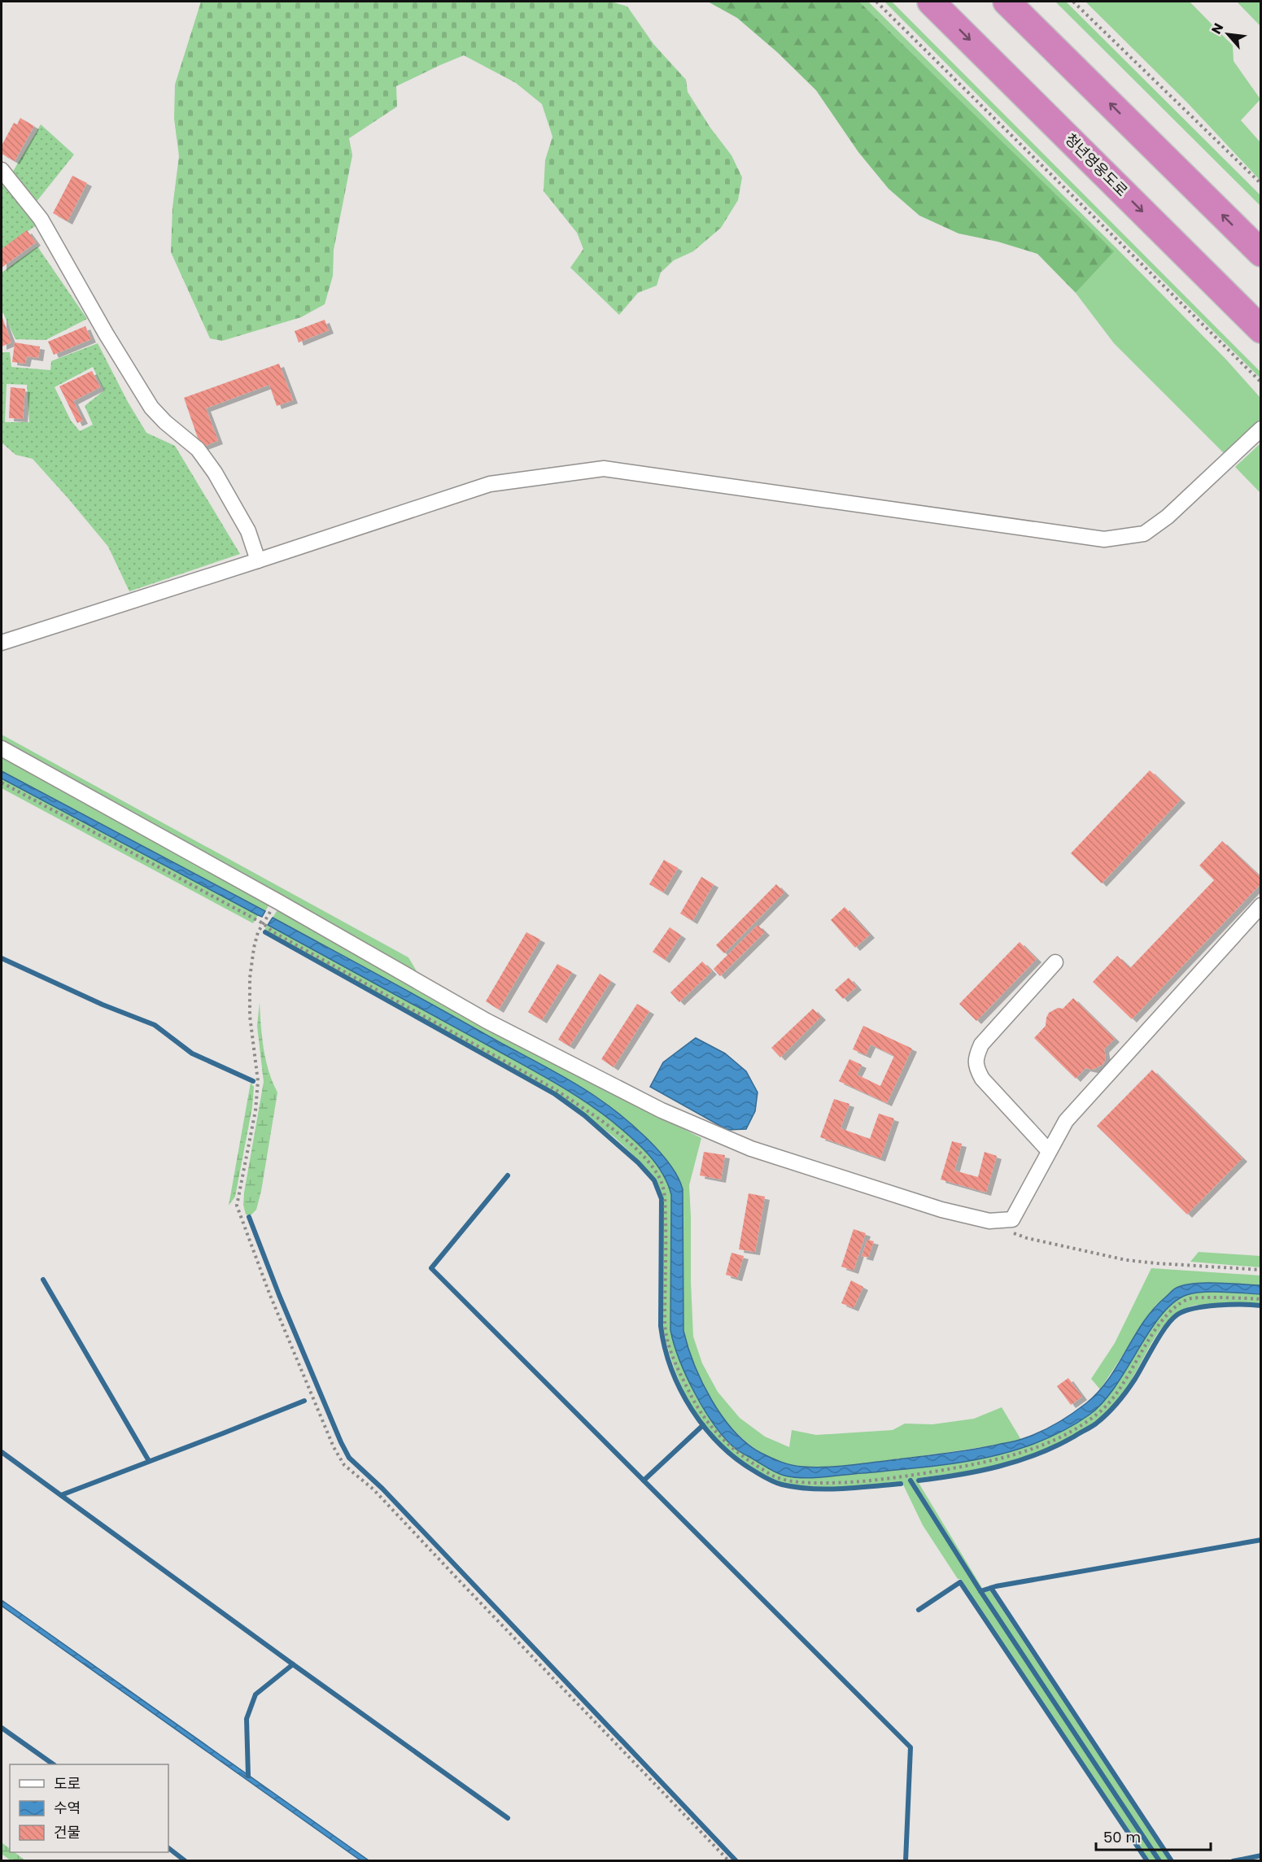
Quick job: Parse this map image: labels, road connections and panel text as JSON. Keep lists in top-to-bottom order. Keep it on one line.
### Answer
{"streets":{"highway":["청년영웅도로"]},"legend":["도로","수역","건물"],"scale_bar":"50 m","north":"top left"}
